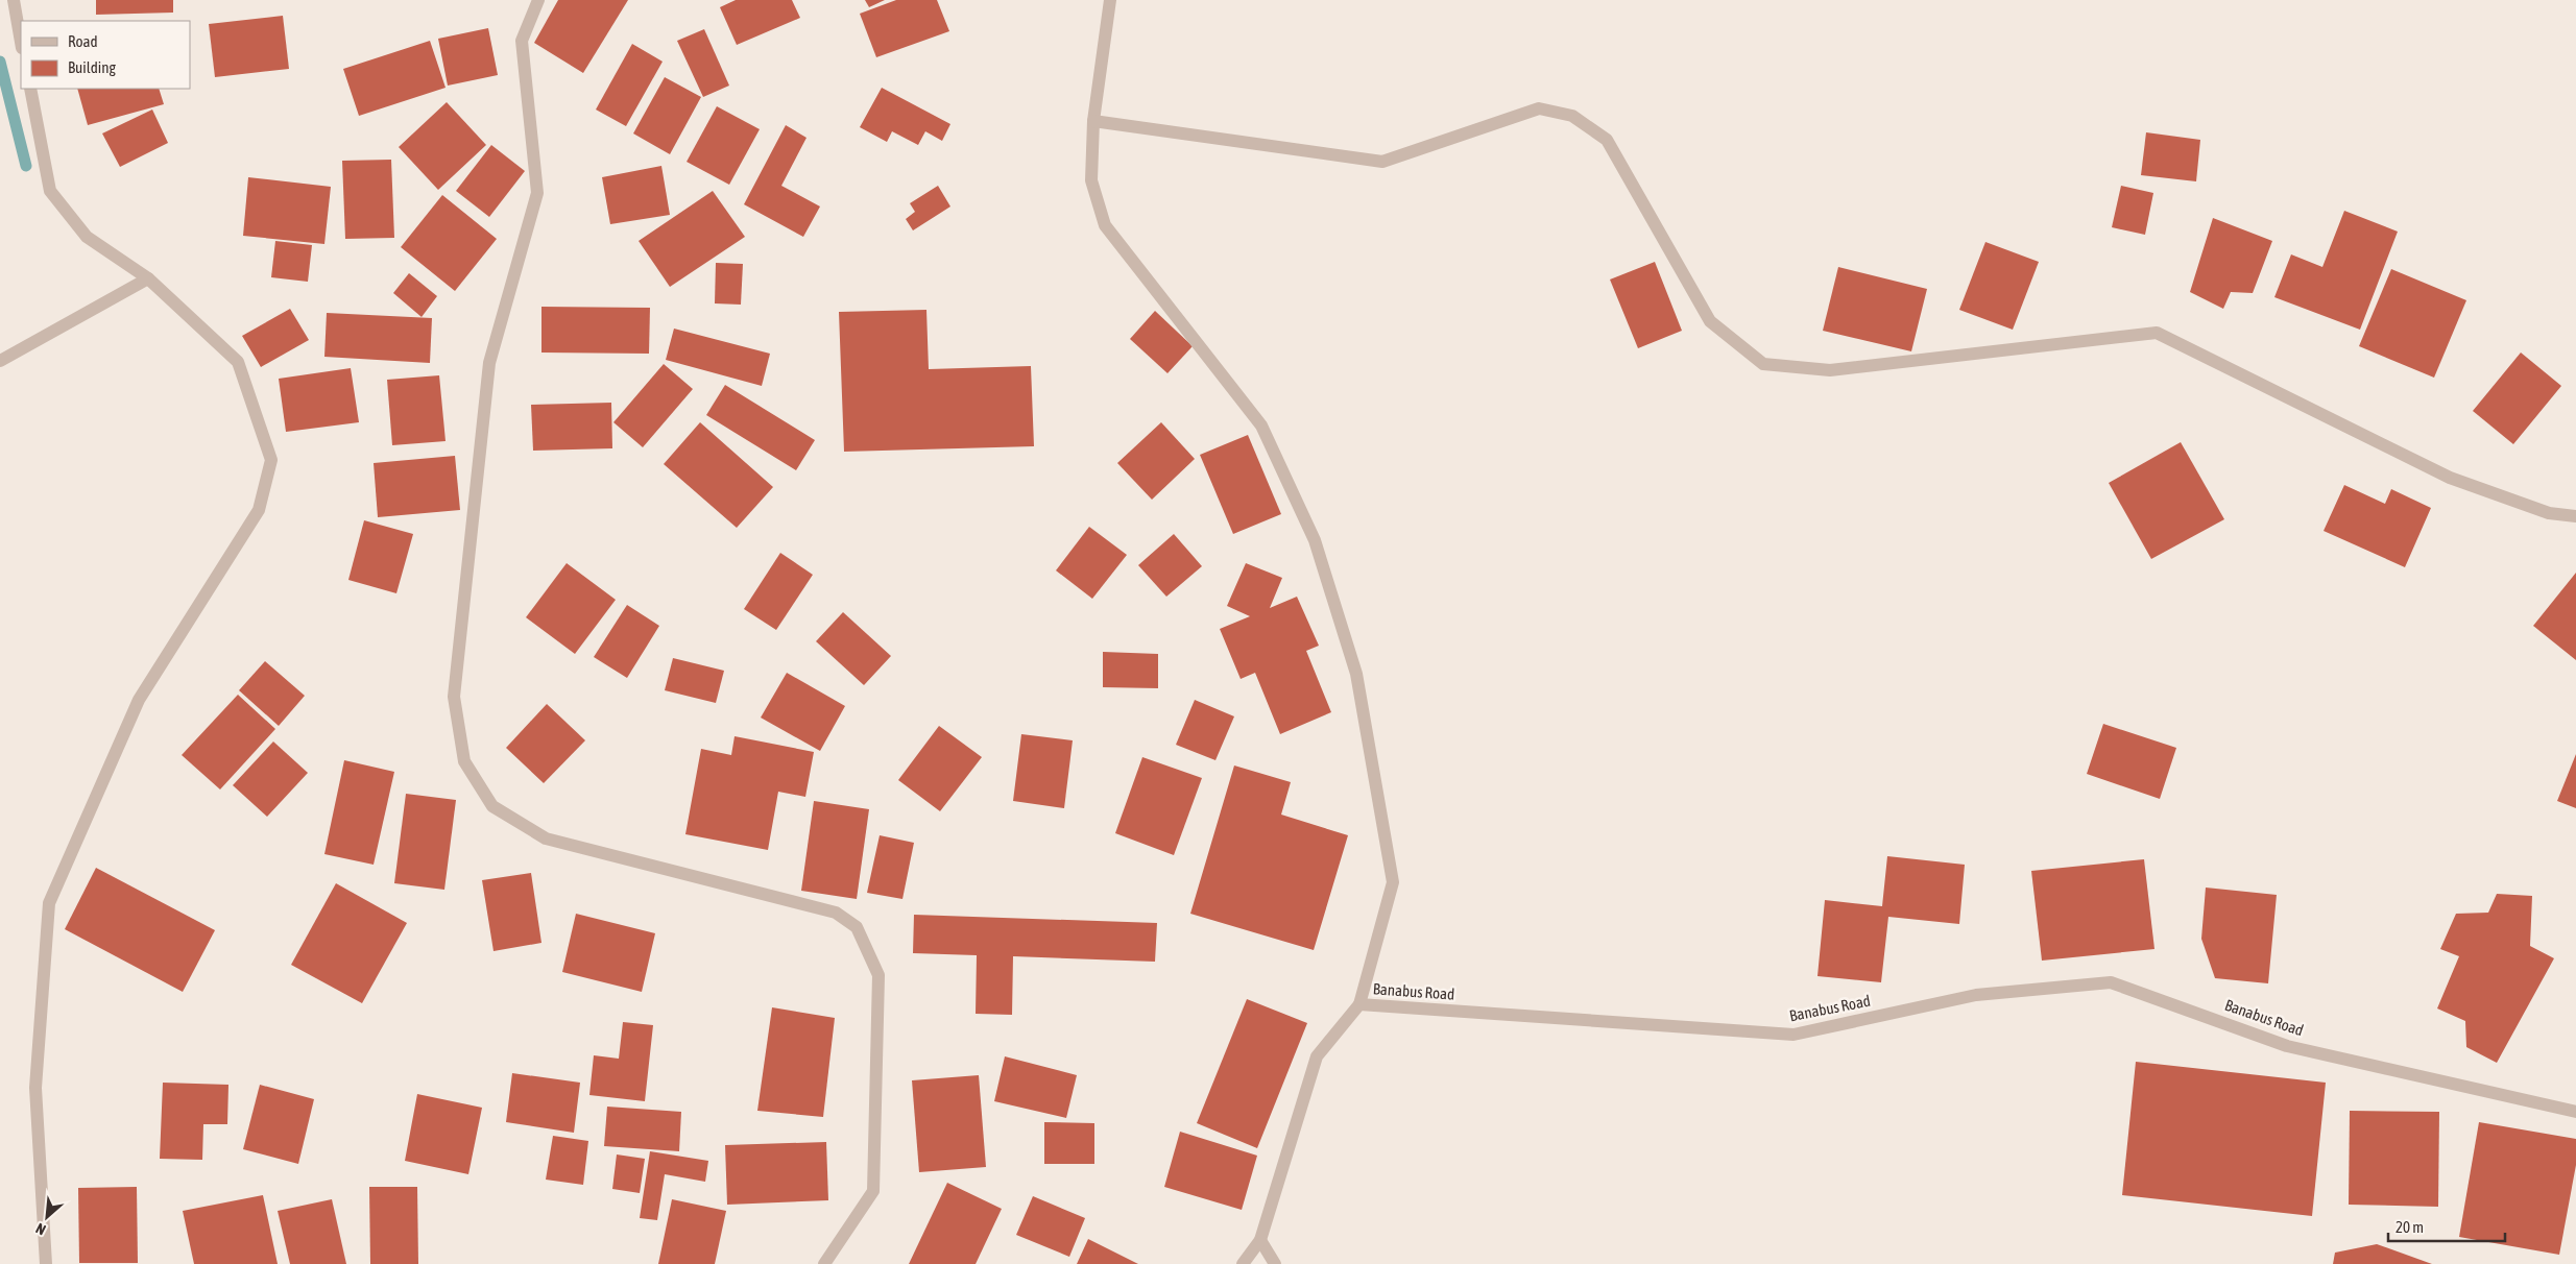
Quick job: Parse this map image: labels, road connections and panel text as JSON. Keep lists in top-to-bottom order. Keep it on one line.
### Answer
{"streets":{"street":["Banabus Road"]},"legend":["Road","Building"],"scale_bar":"20 m","north":"bottom left"}
